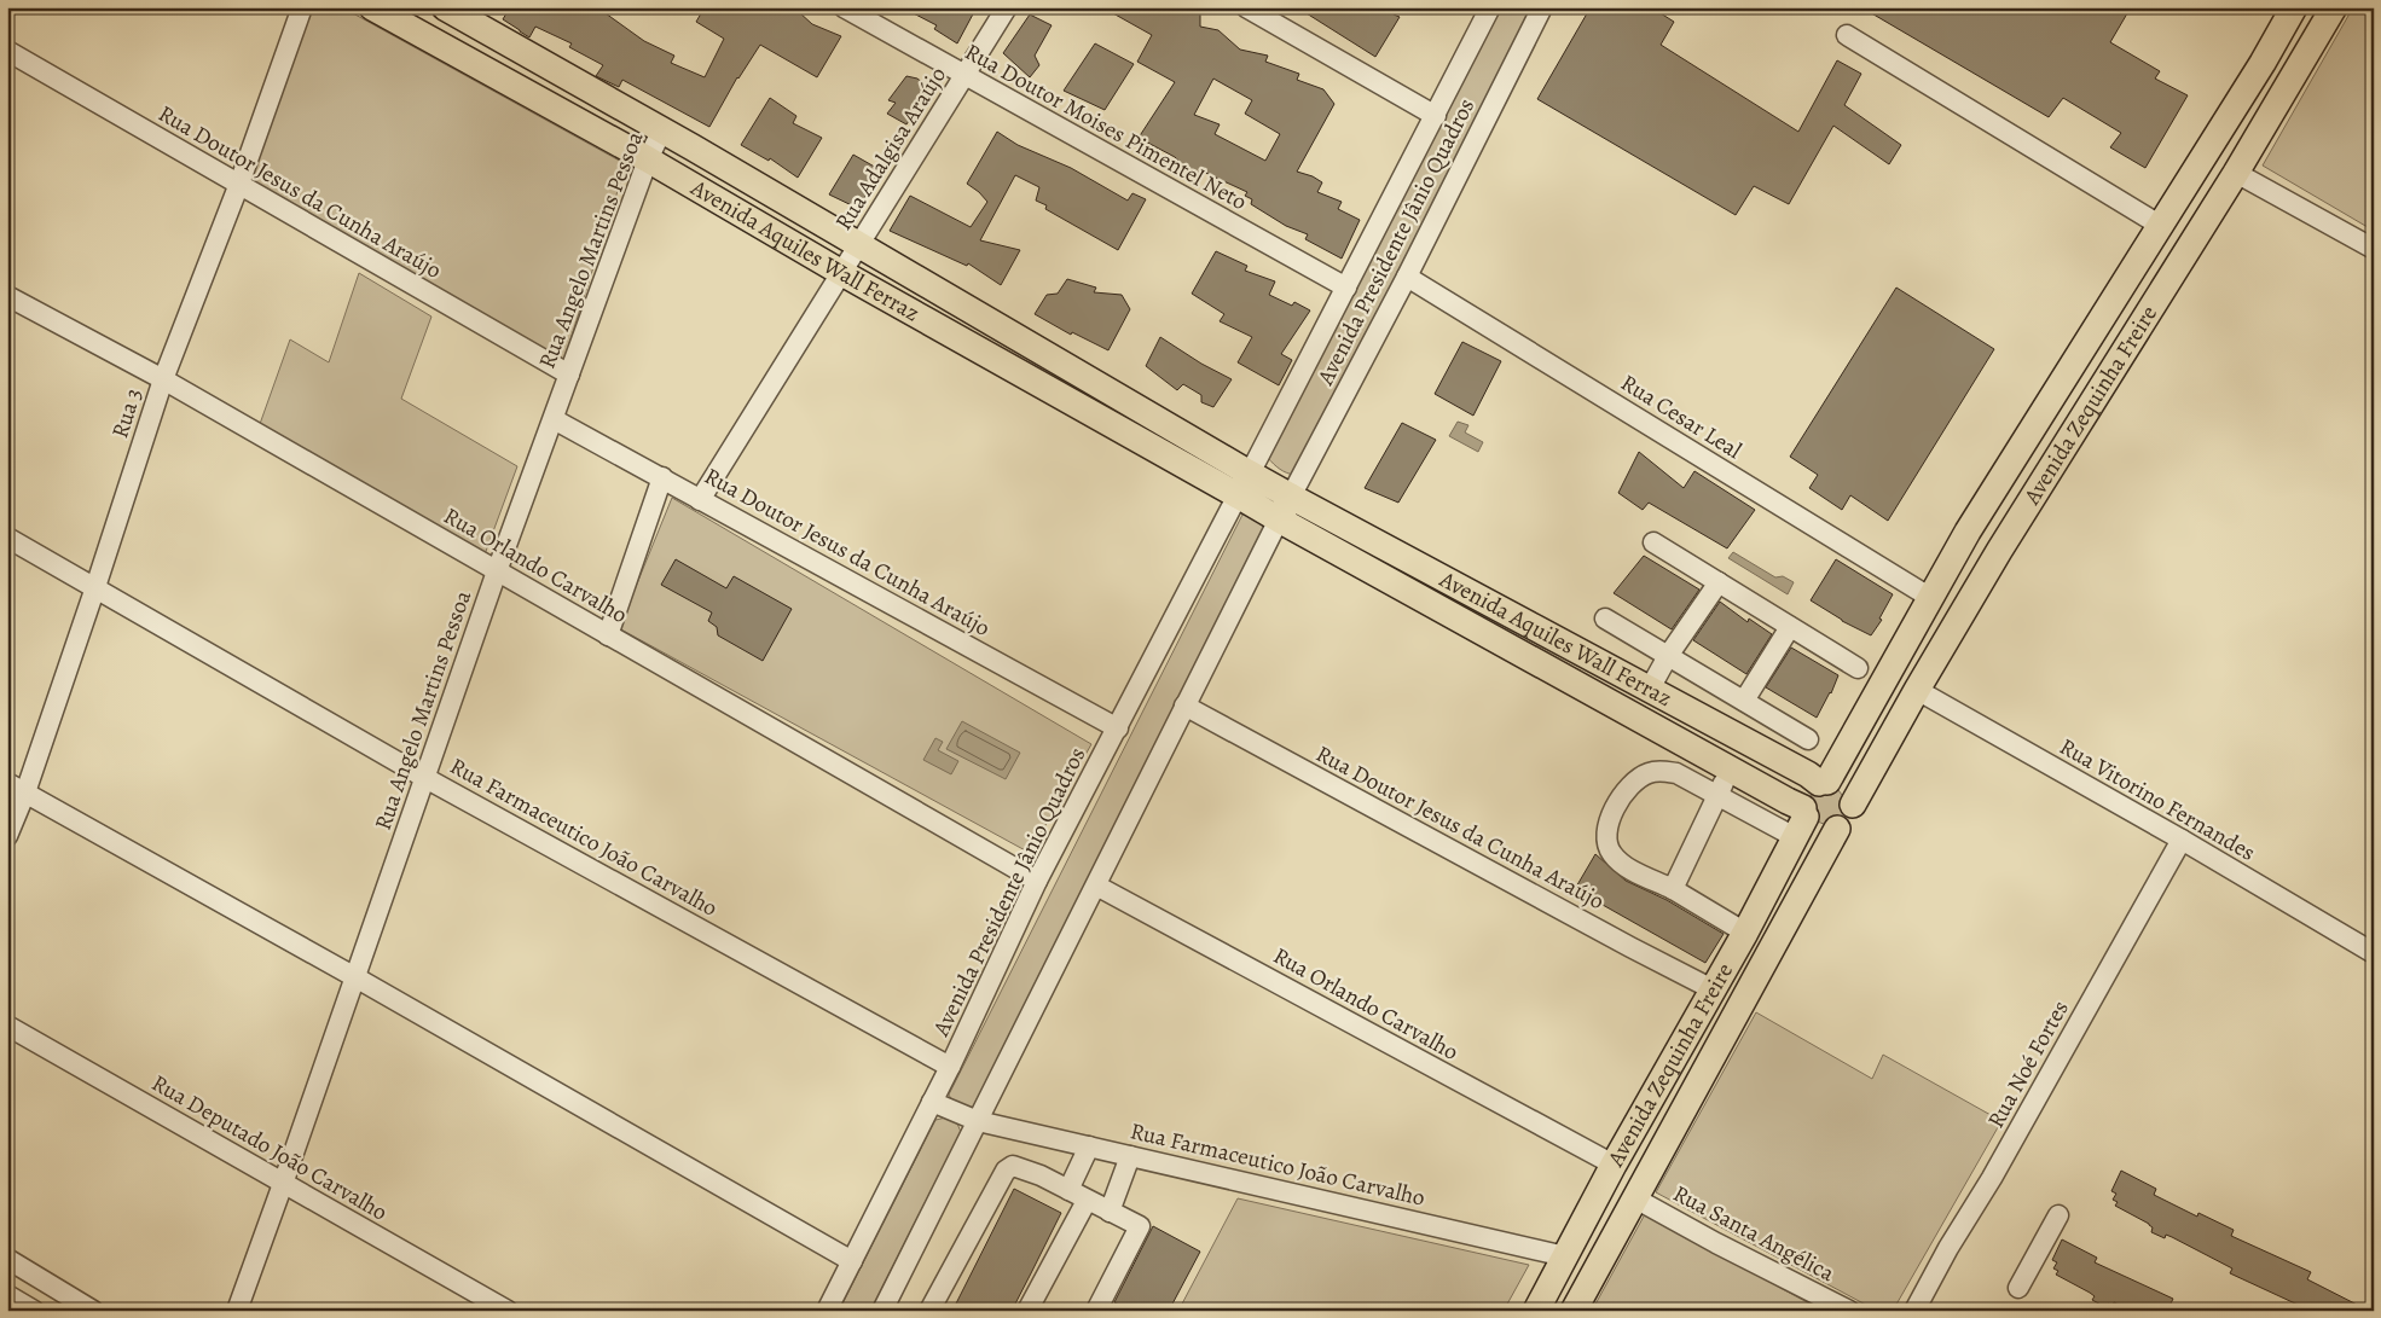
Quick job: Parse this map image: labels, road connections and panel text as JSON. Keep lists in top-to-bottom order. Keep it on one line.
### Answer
{"streets":{"main road":["Avenida Aquiles Wall Ferraz","Avenida Zequinha Freire"],"street":["Rua Doutor Moises Pimentel Neto","Rua Adalgisa Araújo","Rua Doutor Jesus da Cunha Araújo","Avenida Presidente Jânio Quadros","Rua Angelo Martins Pessoa","Rua 3","Rua Cesar Leal","Rua Orlando Carvalho","Rua Vitorino Fernandes","Rua Farmaceutico João Carvalho","Rua Noé Fortes","Rua Deputado João Carvalho","Rua Santa Angélica"]},"crossings":[["Rua Doutor Moises Pimentel Neto","Rua Adalgisa Araújo"],["Rua Doutor Moises Pimentel Neto","Avenida Presidente Jânio Quadros"],["Rua Adalgisa Araújo","Rua Doutor Jesus da Cunha Araújo"],["Rua Adalgisa Araújo","Avenida Aquiles Wall Ferraz"],["Rua Doutor Jesus da Cunha Araújo","Avenida Presidente Jânio Quadros"],["Rua Doutor Jesus da Cunha Araújo","Rua Angelo Martins Pessoa"],["Rua Doutor Jesus da Cunha Araújo","Avenida Zequinha Freire"],["Rua Doutor Jesus da Cunha Araújo","Rua 3"],["Avenida Presidente Jânio Quadros","Avenida Aquiles Wall Ferraz"],["Avenida Presidente Jânio Quadros","Rua Cesar Leal"],["Avenida Presidente Jânio Quadros","Rua Orlando Carvalho"],["Avenida Presidente Jânio Quadros","Rua Farmaceutico João Carvalho"],["Rua Angelo Martins Pessoa","Avenida Aquiles Wall Ferraz"],["Rua Angelo Martins Pessoa","Rua Orlando Carvalho"],["Rua Angelo Martins Pessoa","Rua Farmaceutico João Carvalho"],["Rua Angelo Martins Pessoa","Rua Deputado João Carvalho"],["Avenida Aquiles Wall Ferraz","Avenida Zequinha Freire"],["Avenida Zequinha Freire","Rua Cesar Leal"],["Avenida Zequinha Freire","Rua Orlando Carvalho"],["Avenida Zequinha Freire","Rua Vitorino Fernandes"],["Avenida Zequinha Freire","Rua Farmaceutico João Carvalho"],["Avenida Zequinha Freire","Rua Santa Angélica"],["Rua 3","Rua Orlando Carvalho"],["Rua 3","Rua Farmaceutico João Carvalho"],["Rua Vitorino Fernandes","Rua Noé Fortes"]]}
